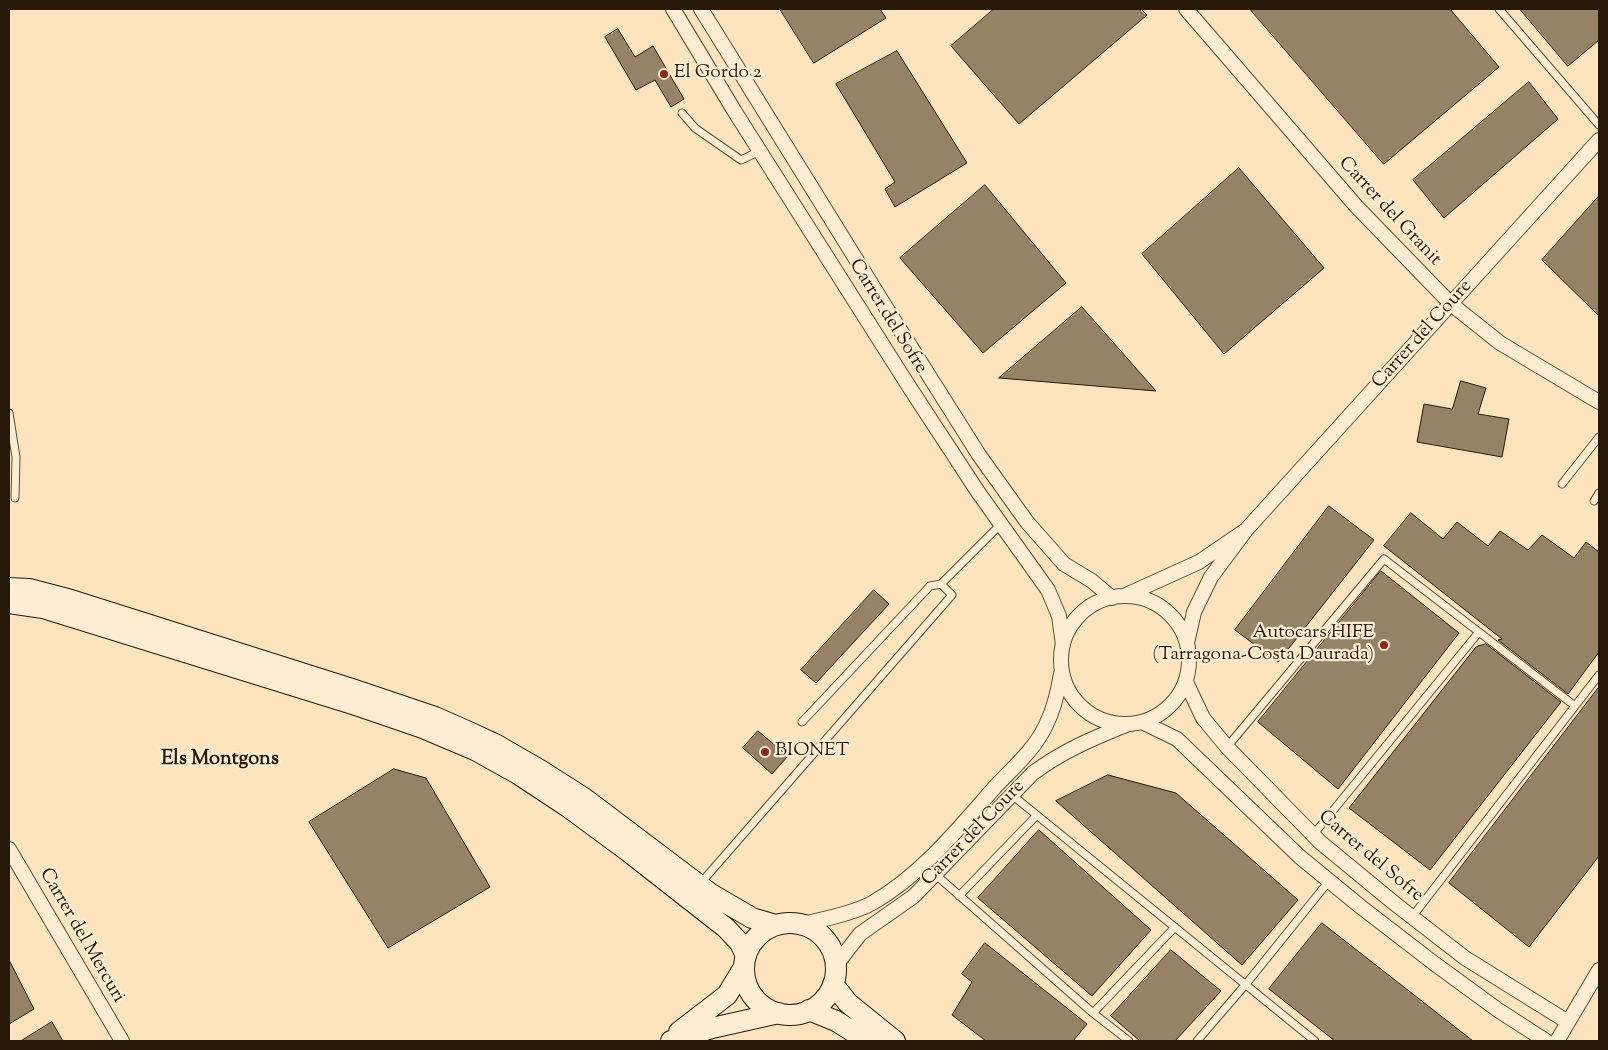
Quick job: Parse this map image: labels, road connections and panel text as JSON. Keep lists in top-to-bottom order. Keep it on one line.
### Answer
{"streets":{"street":["Carrer del Granit","Carrer del Sofre","Carrer del Coure","Carrer del Mercuri"]},"crossings":[["Carrer del Granit","Carrer del Coure"],["Carrer del Sofre","Carrer del Coure"]],"districts":["Els Montgons"],"places":["El Gordo 2","Autocars HIFE (Tarragona-Costa Daurada)","BIONET"]}
